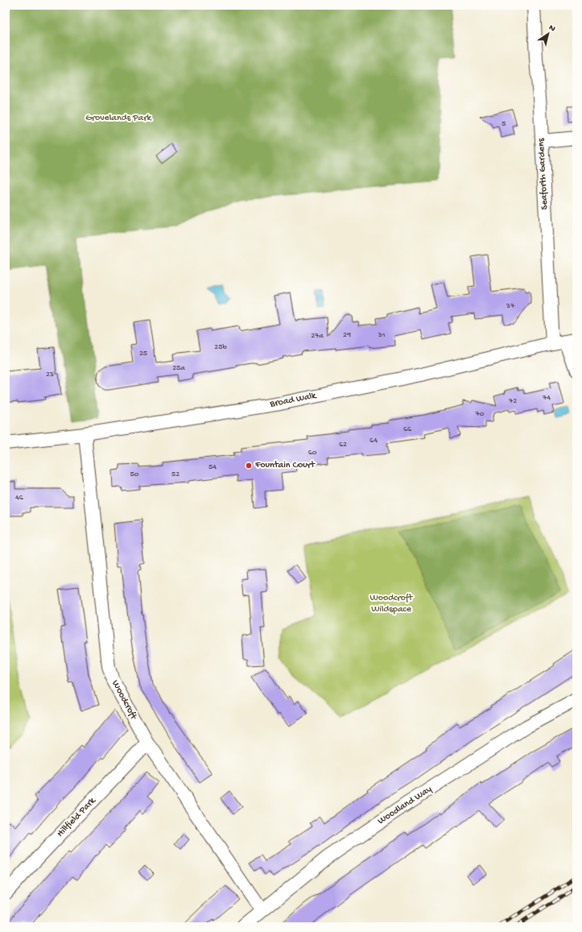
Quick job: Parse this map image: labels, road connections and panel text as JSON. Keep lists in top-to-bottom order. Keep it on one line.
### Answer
{"streets":{"street":["Seaforth Gardens","Broad Walk","Woodcroft","Woodland Way","Hillfield Park"]},"crossings":[["Seaforth Gardens","Broad Walk"],["Broad Walk","Woodcroft"],["Woodcroft","Woodland Way"],["Woodcroft","Hillfield Park"]],"parks":["Grovelands Park","Woodcroft Wildspace"],"places":["Fountain Court"],"house_numbers":["5","37","29","31","27a","25b","25","25a","23","74","72","70","66","64","62","60","54","50","52","46"],"north":"top right"}
